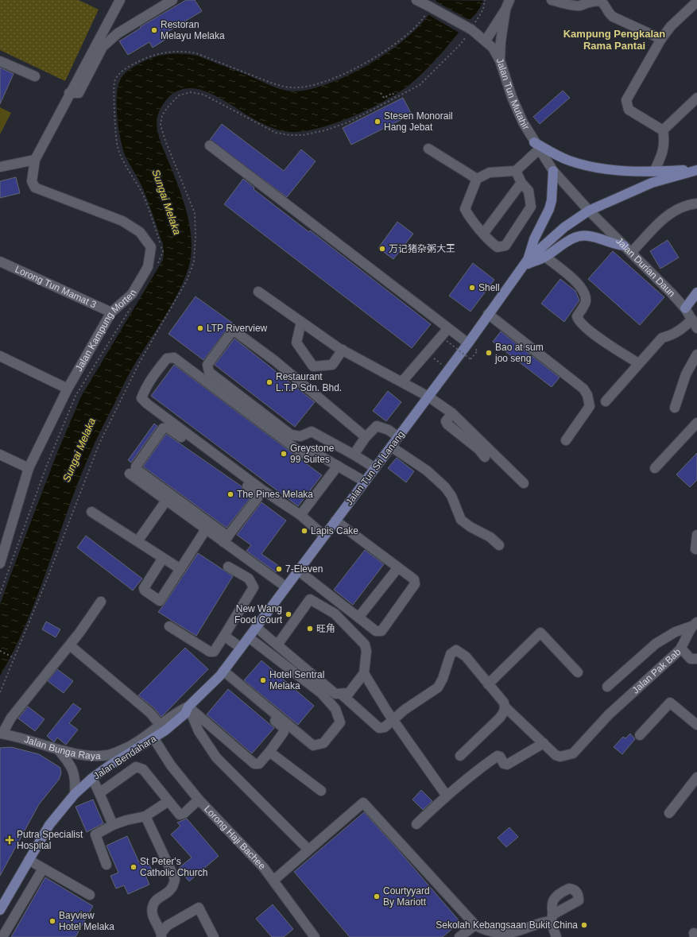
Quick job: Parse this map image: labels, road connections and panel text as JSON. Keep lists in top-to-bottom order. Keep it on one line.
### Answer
{"streets":{"main road":["Jalan Tun Sri Lanang","Jalan Bendahara"],"street":["Jalan Tun Mutahir","Jalan Durian Daun","Lorong Tun Mamat 3","Jalan Kampung Morten","Jalan Pak Bab","Jalan Bunga Raya","Lorong Haji Bachee"]},"crossings":[["Jalan Tun Mutahir","Jalan Durian Daun"],["Jalan Tun Mutahir","Jalan Tun Sri Lanang"],["Jalan Durian Daun","Jalan Tun Sri Lanang"],["Lorong Tun Mamat 3","Jalan Kampung Morten"],["Jalan Tun Sri Lanang","Jalan Bendahara"],["Jalan Bunga Raya","Jalan Bendahara"],["Jalan Bunga Raya","Lorong Haji Bachee"],["Jalan Bendahara","Lorong Haji Bachee"]],"districts":["Kampung Pengkalan Rama Pantai"],"water":["Sungai Melaka"],"places":{"other":["Restoran Melayu Melaka","Stesen Monorail Hang Jebat","万记猪杂粥大王","Shell","LTP Riverview","Bao at sum joo seng","Restaurant L.T.P Sdn. Bhd.","Greystone 99 Suites","The Pines Melaka","Lapis Cake","7-Eleven","New Wang Food Court","旺角","Hotel Sentral Melaka","St Peter's Catholic Church","Courtyyard By Mariott","Bayview Hotel Melaka","Sekolah Kebangsaan Bukit China"],"health":["Putra Specialist Hospital"]}}
